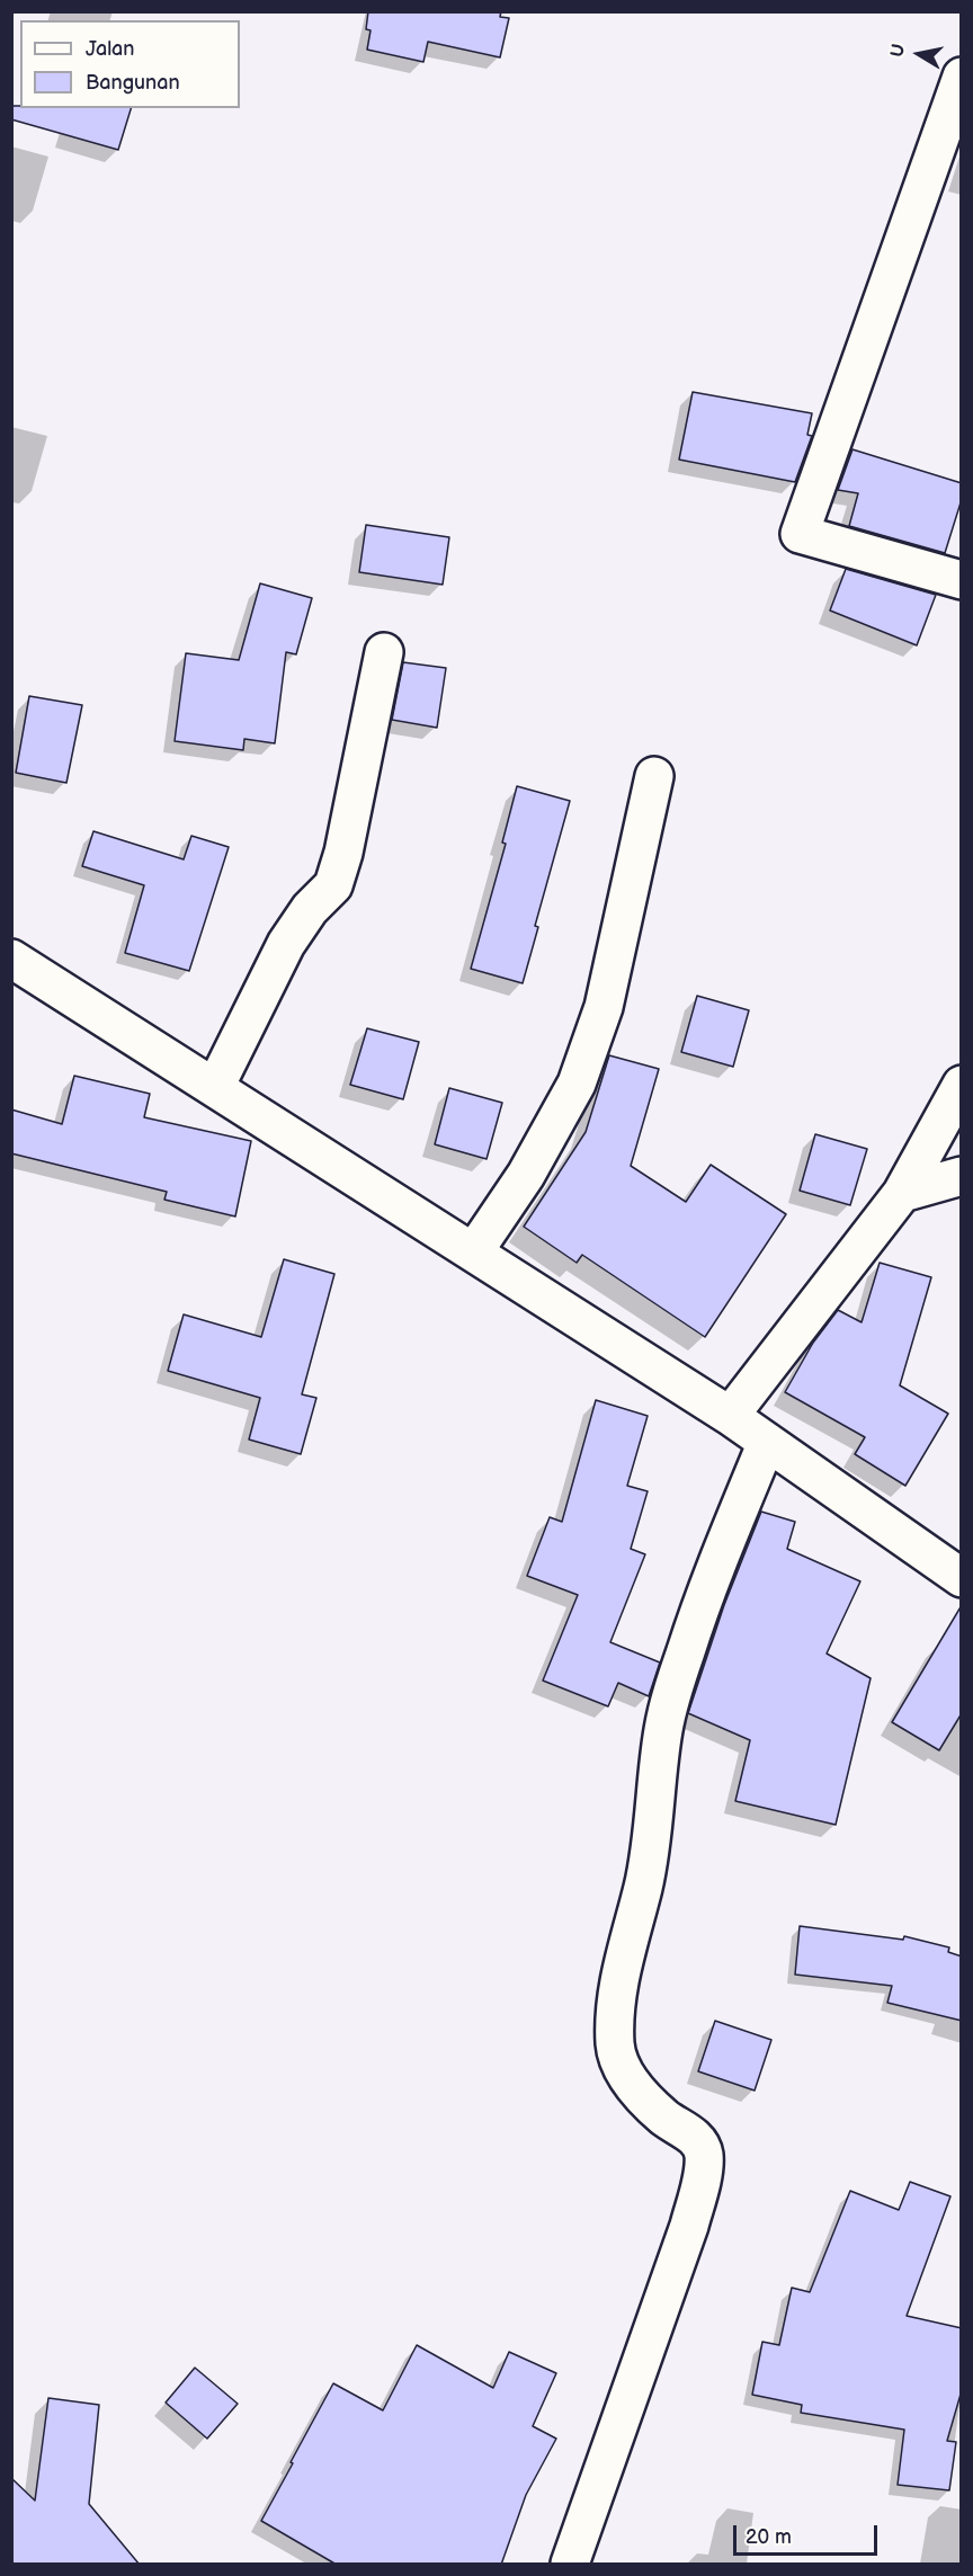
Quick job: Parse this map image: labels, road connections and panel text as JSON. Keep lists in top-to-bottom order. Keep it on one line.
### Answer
{"legend":["Jalan","Bangunan"],"scale_bar":"20 m","north":"left"}
